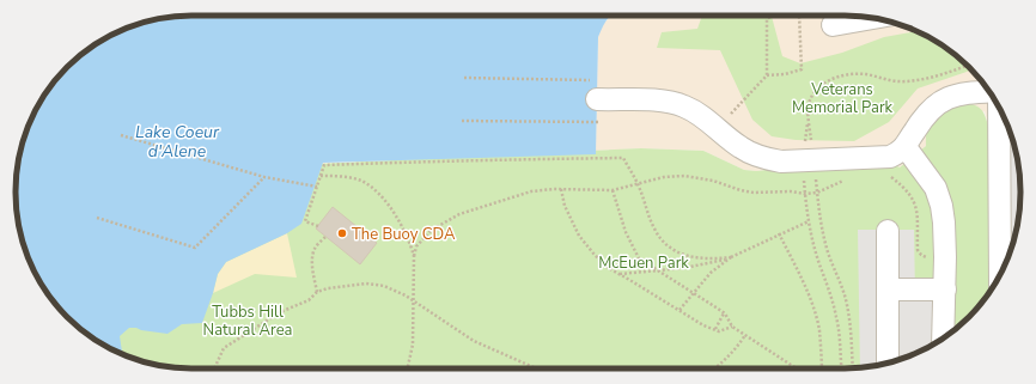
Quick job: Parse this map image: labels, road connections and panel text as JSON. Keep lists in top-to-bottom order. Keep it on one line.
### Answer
{"water":["Lake Coeur d'Alene"],"parks":["Veterans Memorial Park","McEuen Park","Tubbs Hill Natural Area"],"places":["The Buoy CDA"]}
